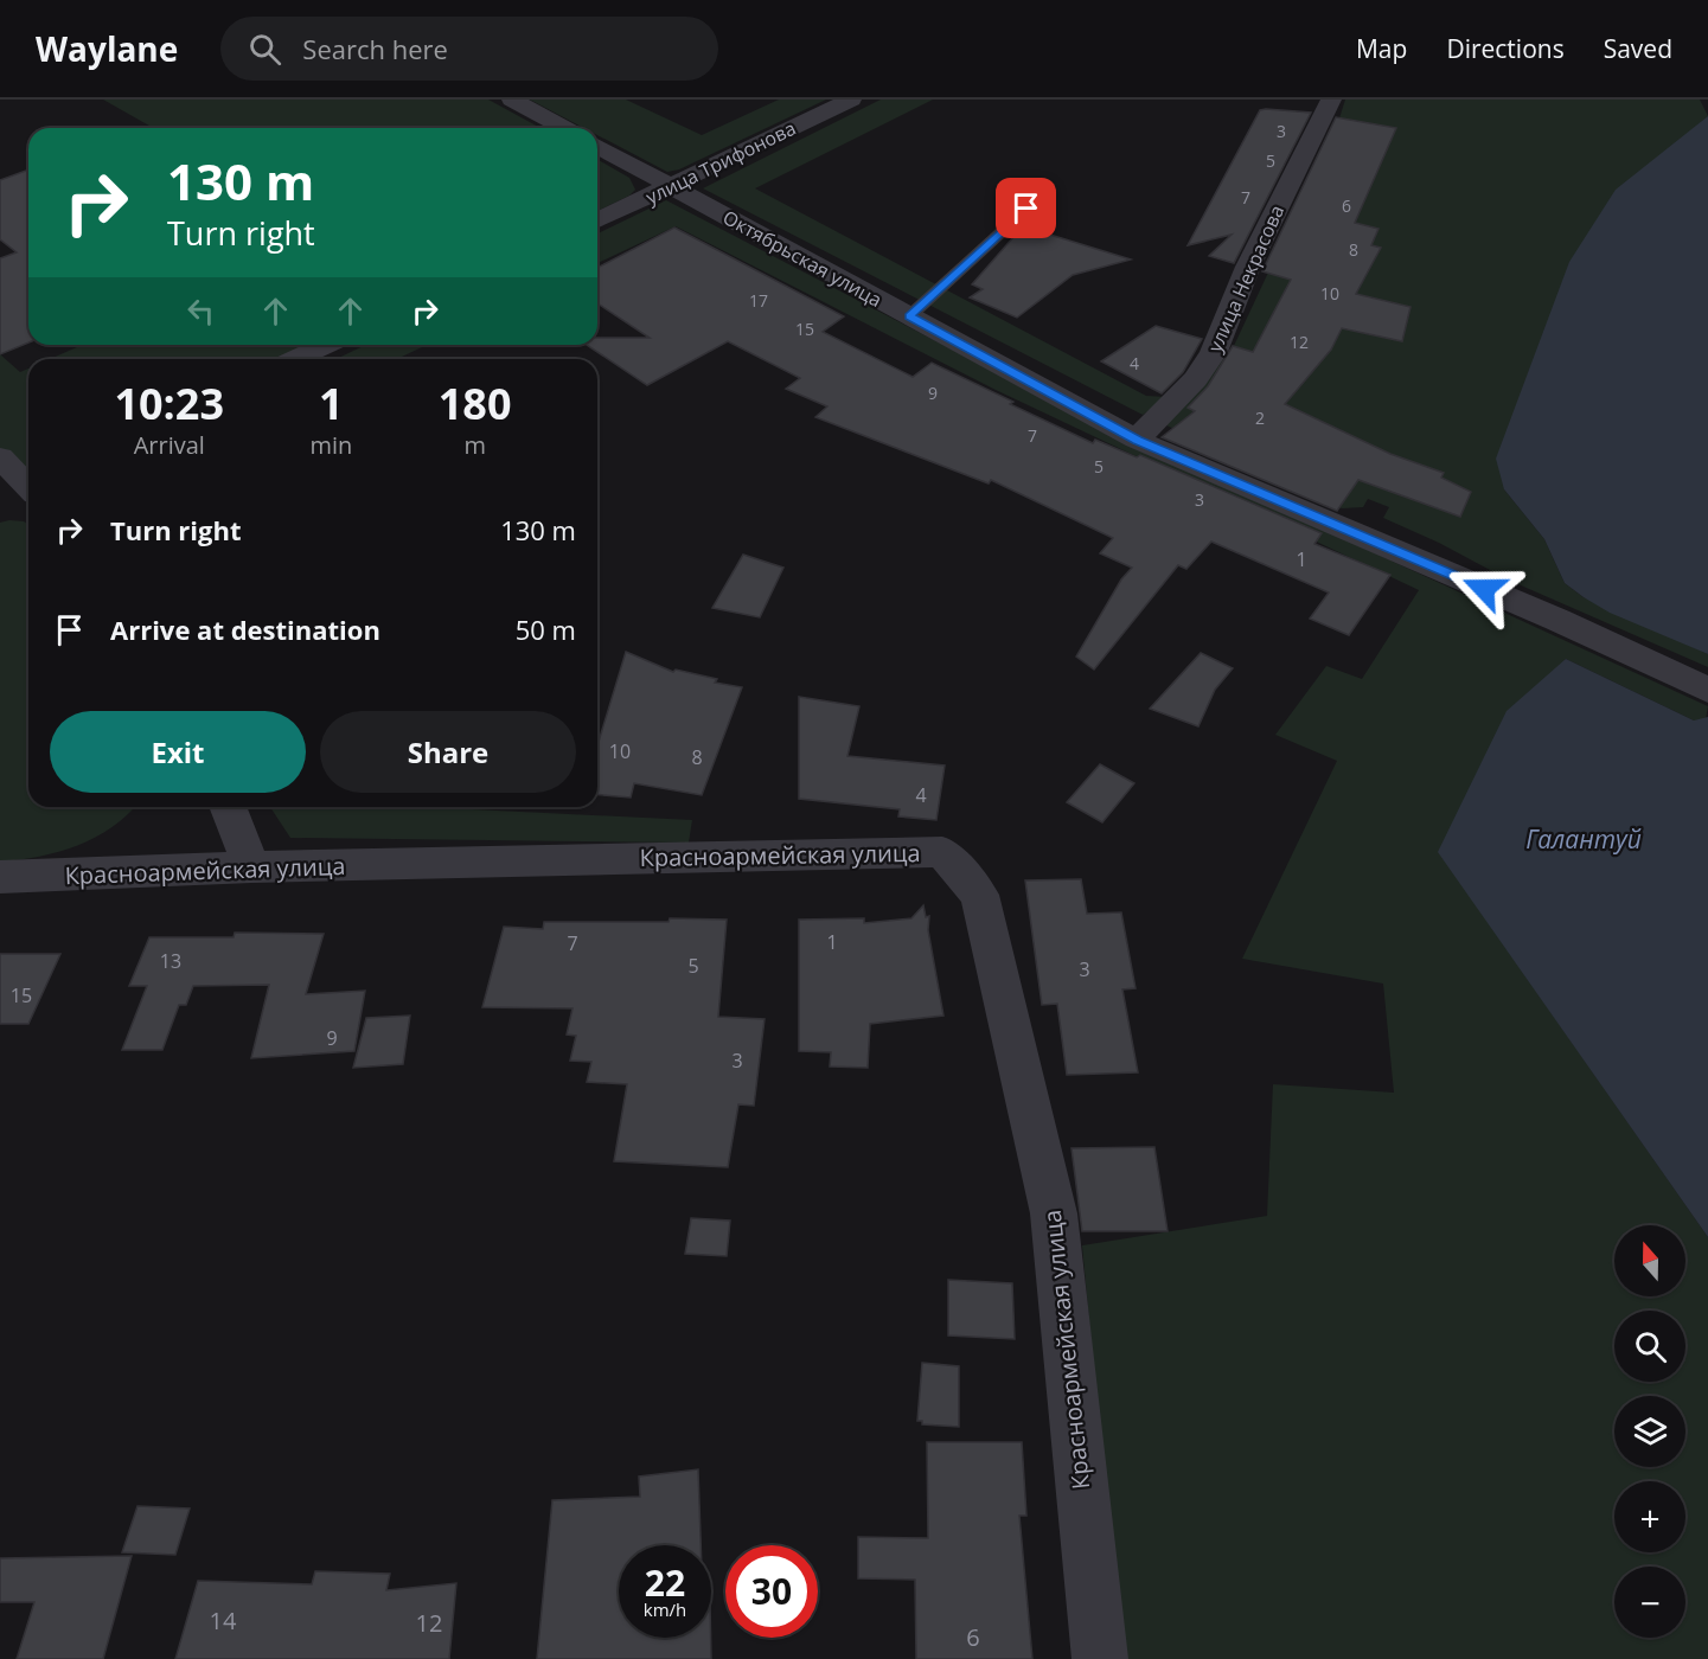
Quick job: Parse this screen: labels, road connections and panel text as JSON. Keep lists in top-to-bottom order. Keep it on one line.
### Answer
{"streets":{"street":["улица Трифонова","Октябрьская улица","улица Некрасова","Красноармейская улица"]},"crossings":[["улица Трифонова","Октябрьская улица"],["Октябрьская улица","улица Некрасова"]],"water":["Галантуй"],"house_numbers":["3","5","7","6","8","10","17","15","12","4","9","2","7","5","3","1","10","8","4","1","7","13","5","3","15","9","3","14","12","6"],"north":"top","page":{"header":"Waylane","search":"Search here","nav":["Map","Directions","Saved"],"turn":["130 m","Turn right"],"eta":["10:23","Arrival","1","min","180","m"],"list":[{"name":"Turn right","value":"130 m"},{"name":"Arrive at destination","value":"50 m"}],"buttons":["Exit","Share"],"map_buttons":["+","−"],"speed":"22 km/h","limit":"30"}}
